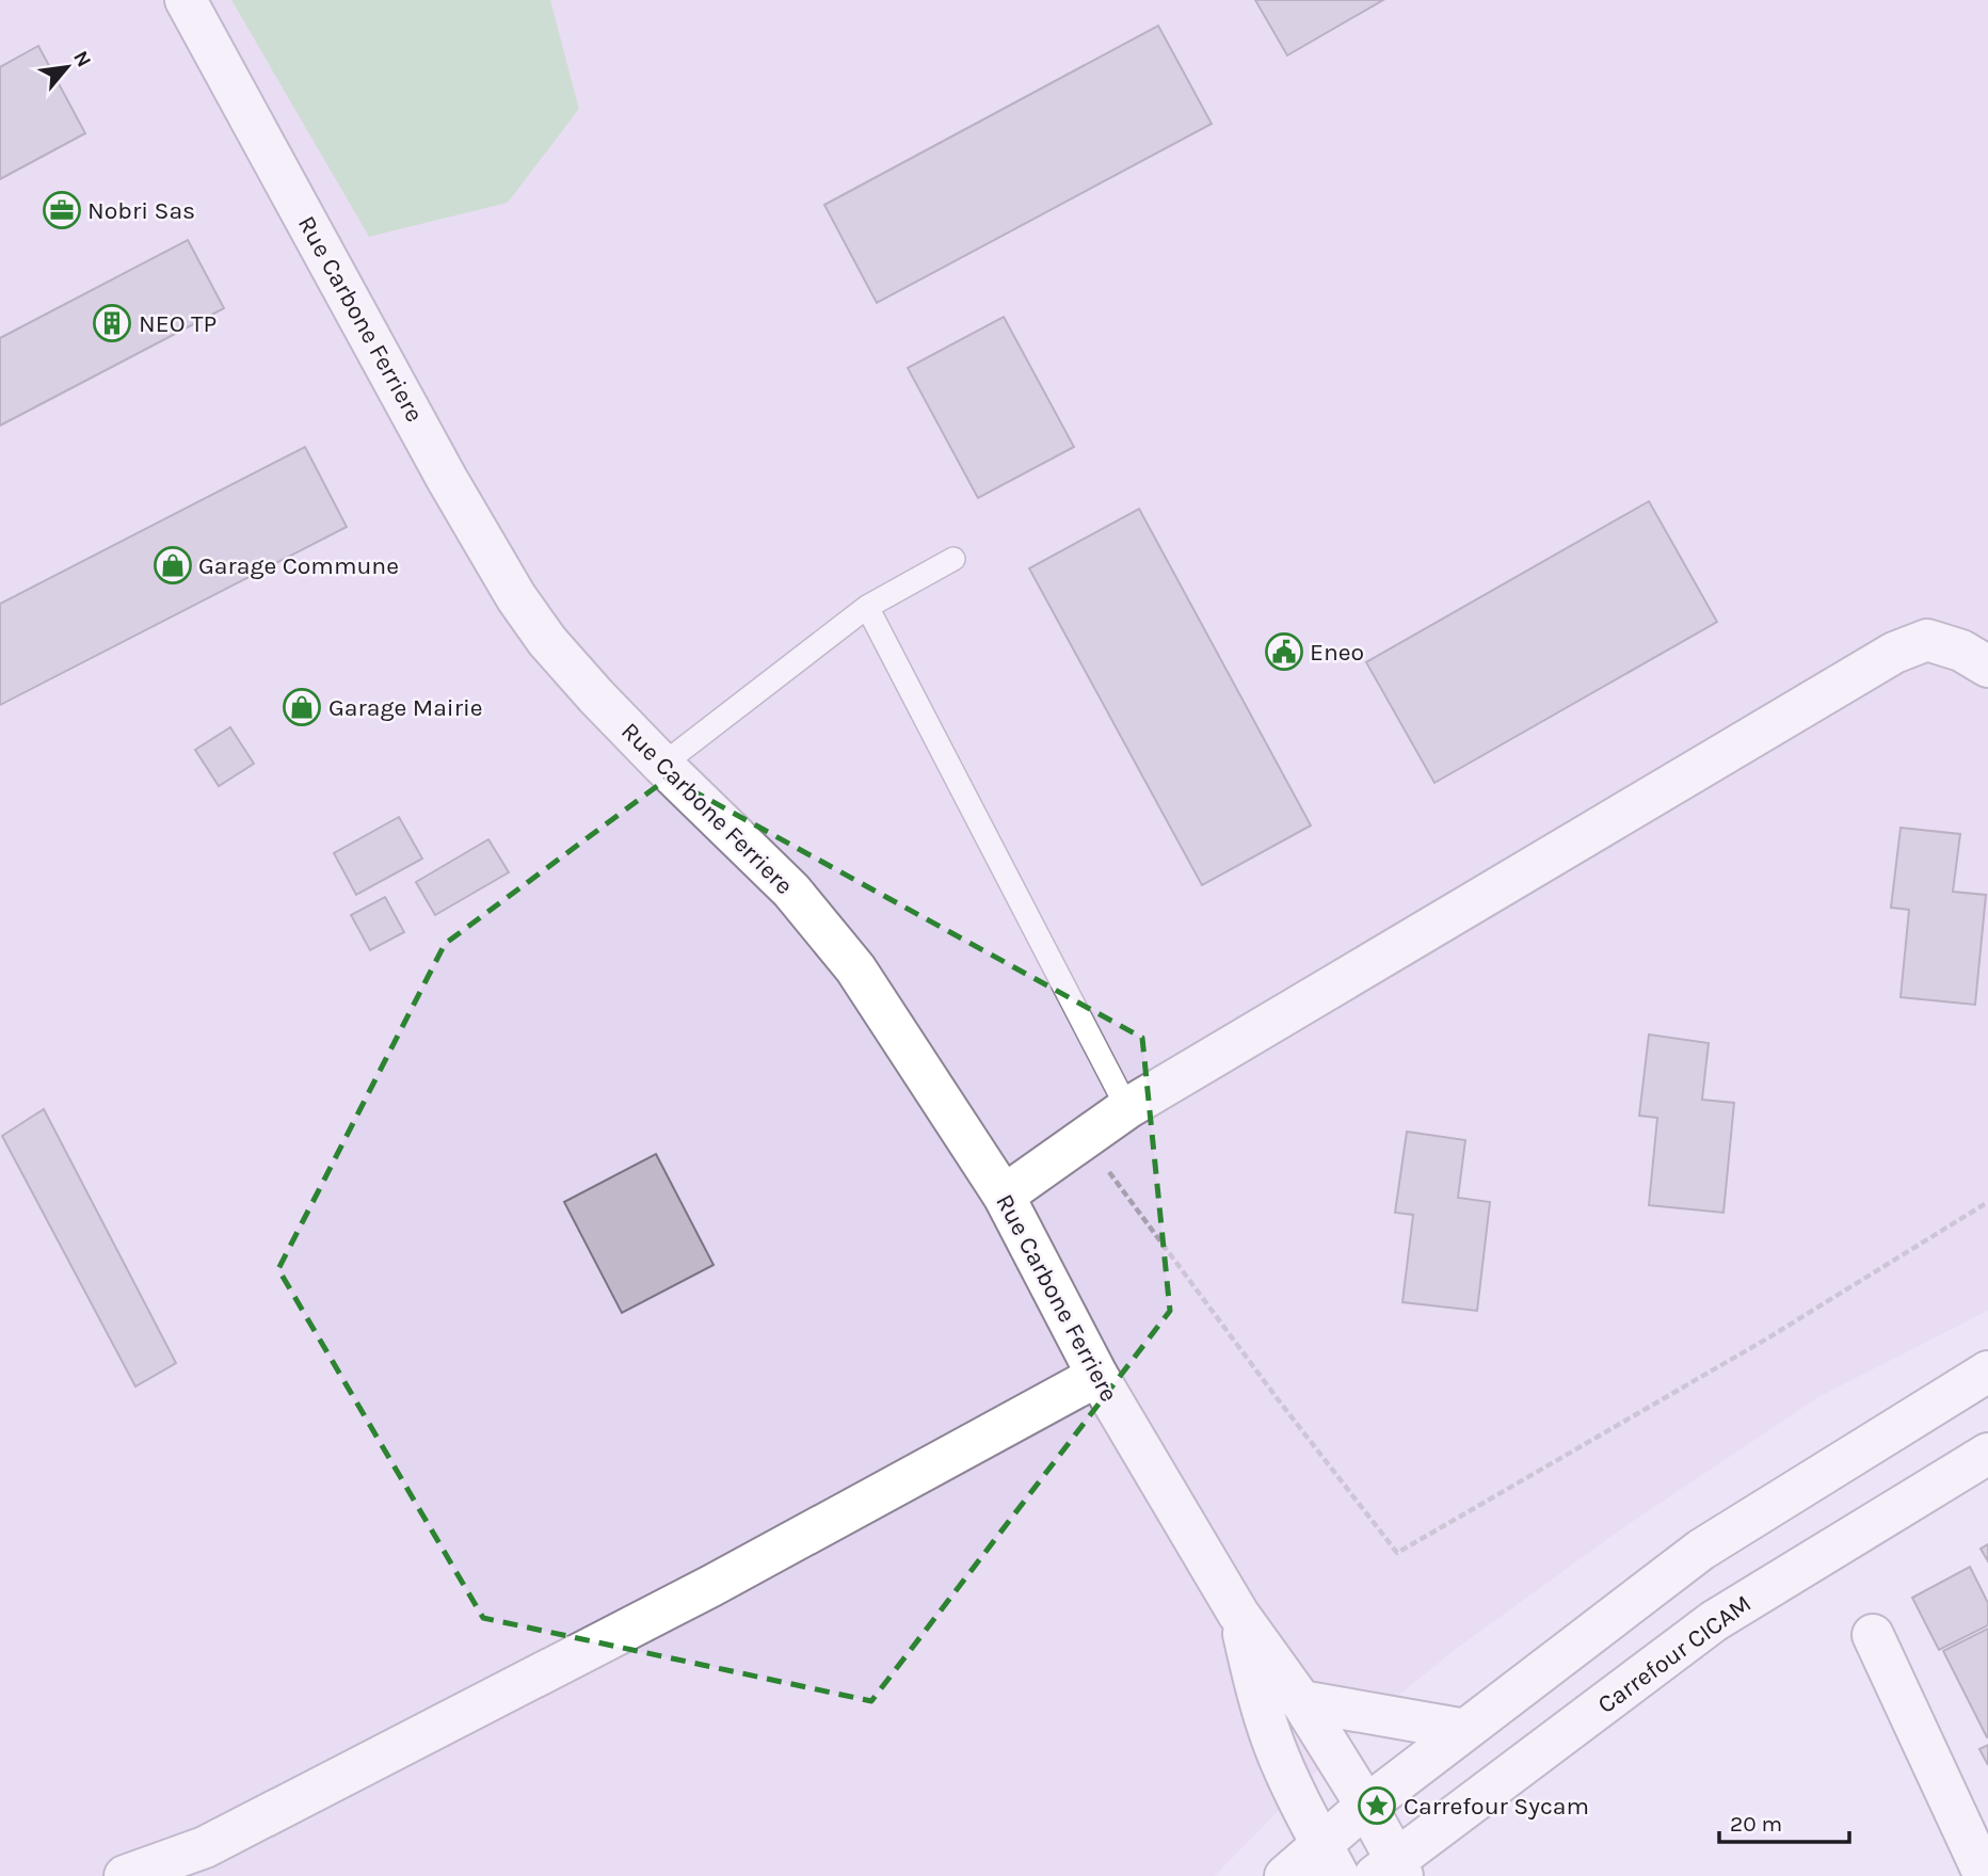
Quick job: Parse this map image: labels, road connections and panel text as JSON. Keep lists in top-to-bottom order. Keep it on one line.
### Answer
{"streets":{"street":["Rue Carbone Ferriere","Carrefour CICAM"]},"crossings":[["Rue Carbone Ferriere","Carrefour CICAM"]],"places":{"office":["Nobri Sas"],"building":["NEO TP"],"shop":["Garage Commune","Garage Mairie"],"public building":["Eneo"],"place":["Carrefour Sycam"]},"scale_bar":"20 m","north":"top right"}
